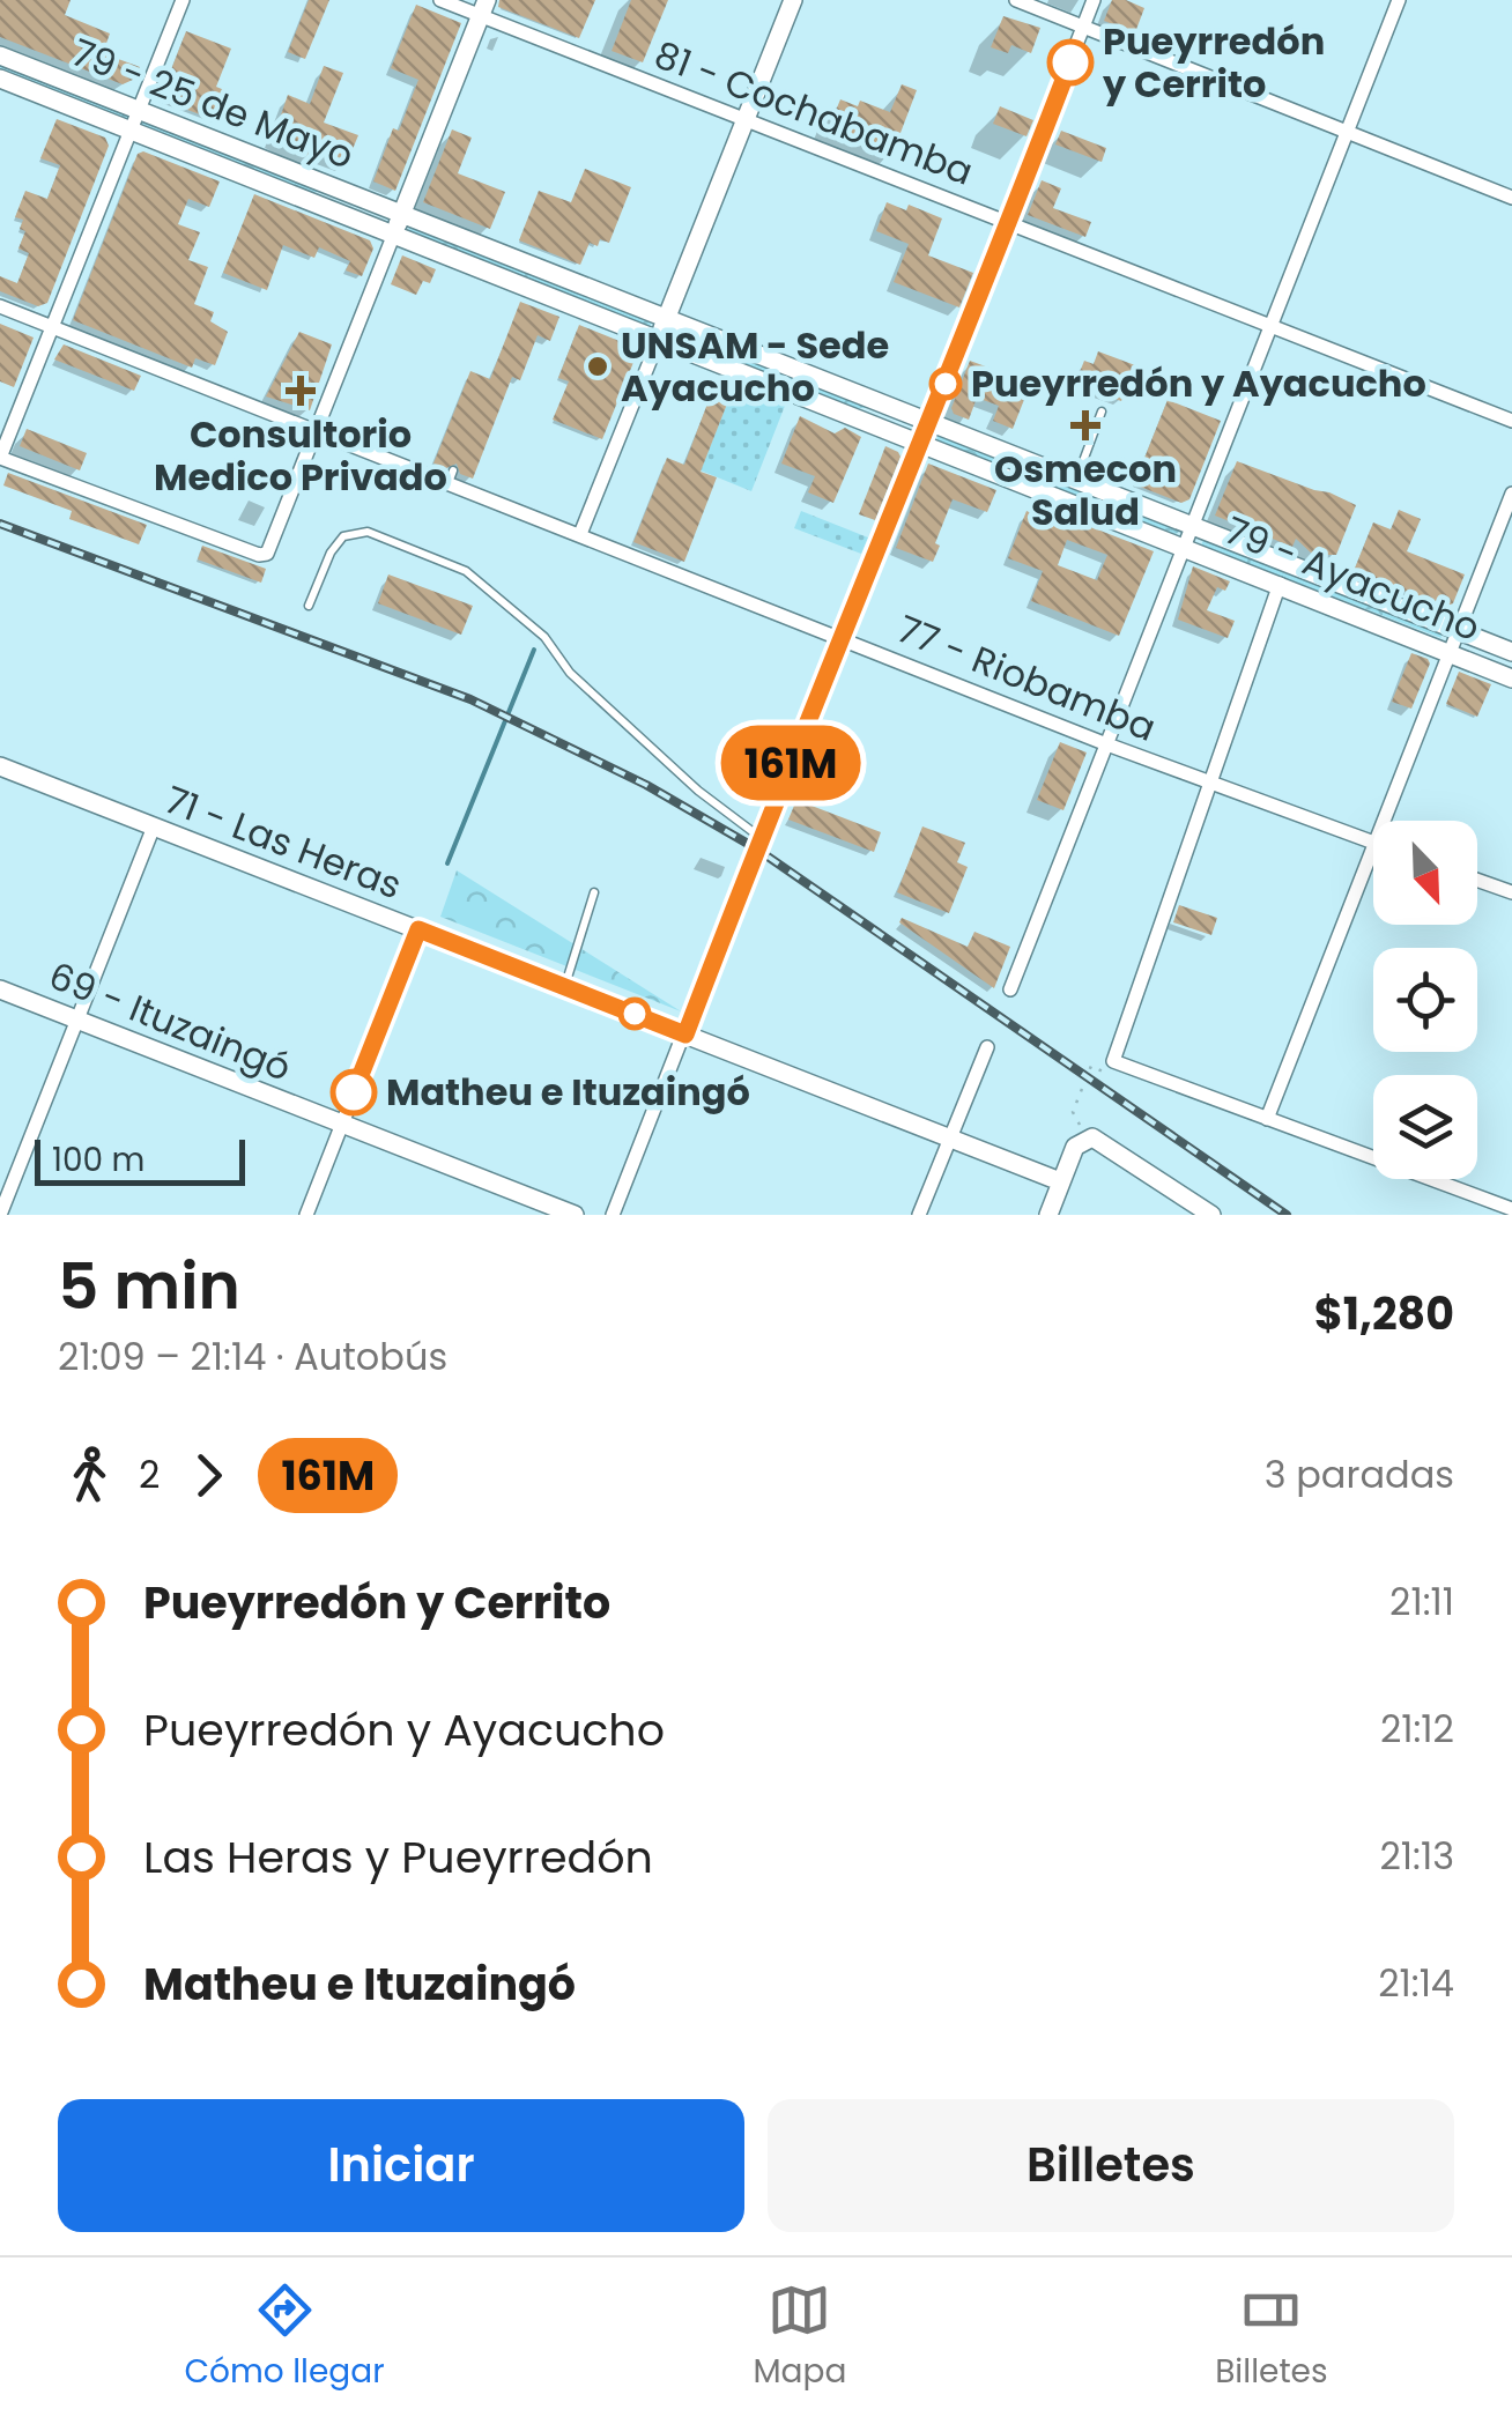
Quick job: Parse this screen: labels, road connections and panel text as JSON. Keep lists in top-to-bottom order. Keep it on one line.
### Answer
{"streets":{"main road":["79 - 25 de Mayo","79 - Ayacucho","71 - Las Heras","69 - Ituzaingó"],"street":["81 - Cochabamba","77 - Riobamba"]},"crossings":[["79 - 25 de Mayo","79 - Ayacucho"]],"places":{"other":["Pueyrredón y Cerrito","UNSAM - Sede Ayacucho","Pueyrredón y Ayacucho","Matheu e Ituzaingó"],"health":["Consultorio Medico Privado","Osmecon Salud"]},"lines":["bus line 161M"],"scale_bar":"100 m","north":"bottom right","page":{"on_map":"161M","scale":"100 m","heading":["5 min","21:09 – 21:14 · Autobús","$1,280"],"legs":["2","161M","3 paradas"],"list":[{"name":"Pueyrredón y Cerrito","value":"21:11"},{"name":"Pueyrredón y Ayacucho","value":"21:12"},{"name":"Las Heras y Pueyrredón","value":"21:13"},{"name":"Matheu e Ituzaingó","value":"21:14"}],"buttons":["Iniciar","Billetes"],"tabs":["Cómo llegar","Mapa","Billetes"]}}
